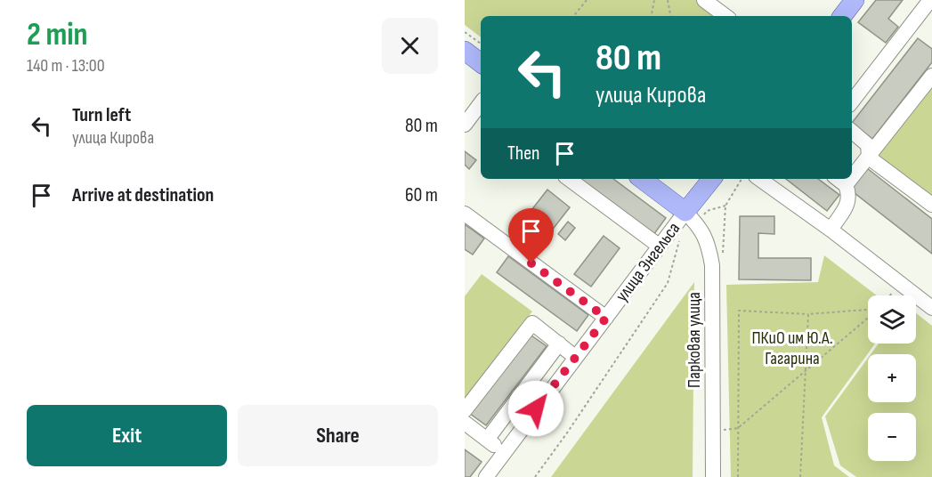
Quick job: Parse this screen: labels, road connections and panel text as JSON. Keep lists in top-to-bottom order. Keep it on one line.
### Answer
{"streets":{"main road":["улица Энгельса"],"street":["Парковая улица"]},"crossings":[["улица Энгельса","Парковая улица"]],"parks":["ПКиО им Ю.А. Гагарина"],"page":{"heading":["2 min","140 m · 13:00"],"turn":["80 m","улица Кирова"],"list":[{"name":"Turn left","note":"улица Кирова","value":"80 m"},{"name":"Arrive at destination","value":"60 m"}],"then":"Then","map_buttons":["+","−"],"buttons":["Exit","Share"]}}
